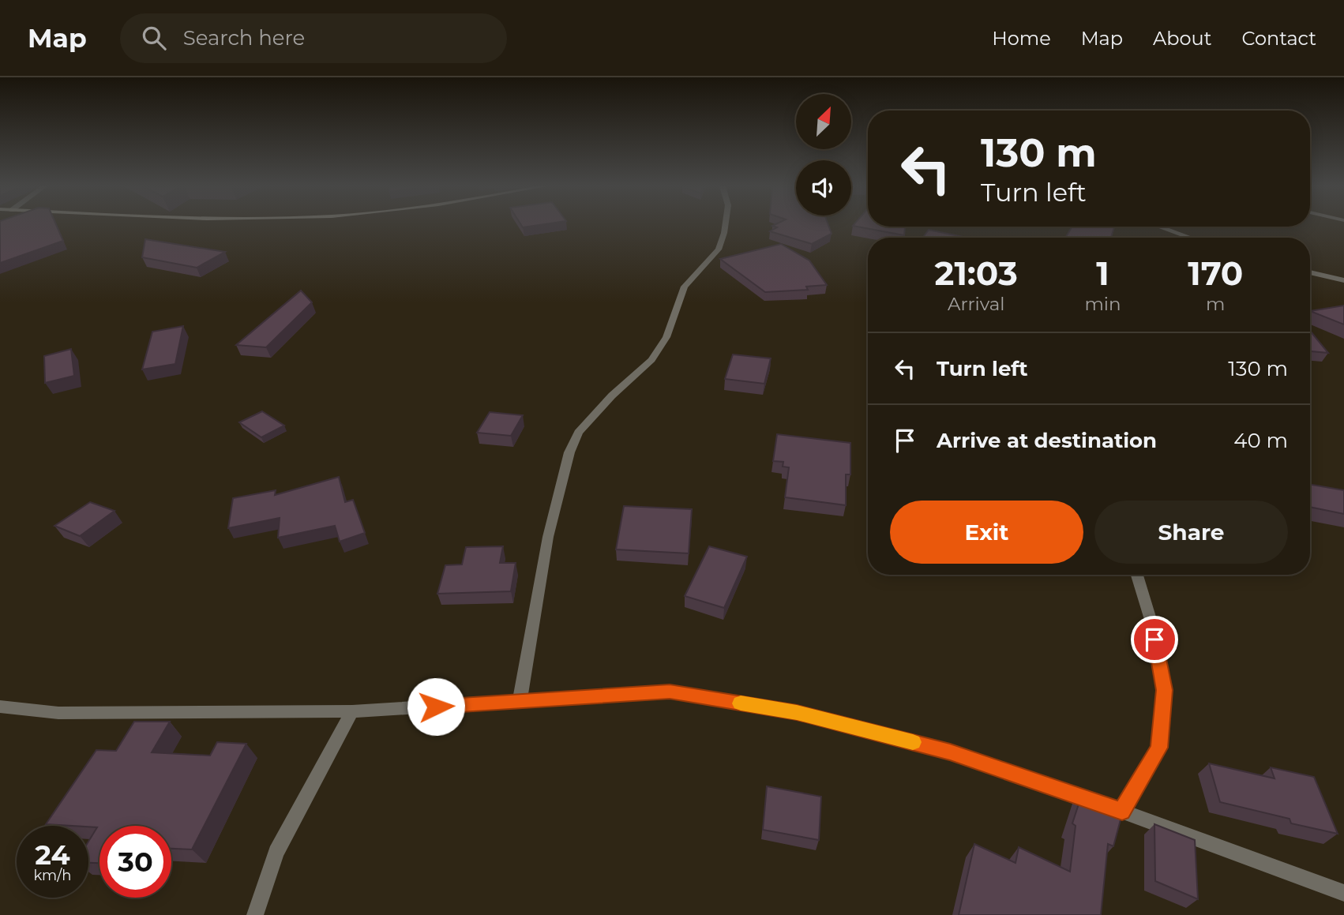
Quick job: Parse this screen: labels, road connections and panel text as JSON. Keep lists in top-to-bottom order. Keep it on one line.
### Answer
{"north":"top right","page":{"header":"Map","search":"Search here","nav":["Home","Map","About","Contact"],"turn":["130 m","Turn left"],"eta":["21:03","Arrival","1","min","170","m"],"list":[{"name":"Turn left","value":"130 m"},{"name":"Arrive at destination","value":"40 m"}],"buttons":["Exit","Share"],"speed":"24 km/h","limit":"30"}}
